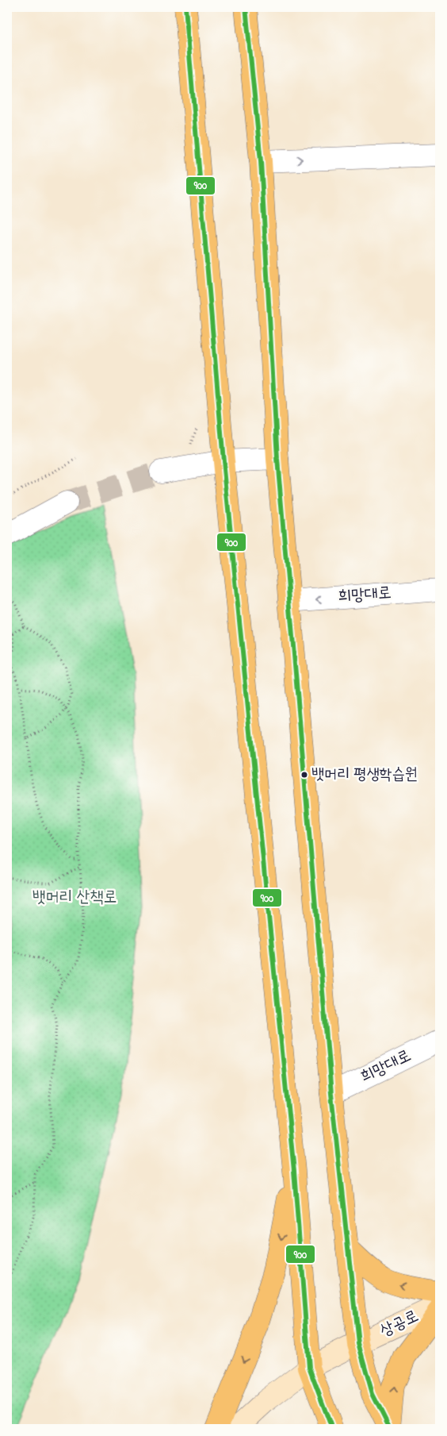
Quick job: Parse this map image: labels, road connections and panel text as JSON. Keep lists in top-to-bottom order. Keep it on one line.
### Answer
{"streets":{"main road":["상공로"],"street":["희망대로"]},"one_way":["희망대로"],"parks":["뱃머리 산책로"],"places":["뱃머리 평생학습원"],"lines":["transit line 900"]}
